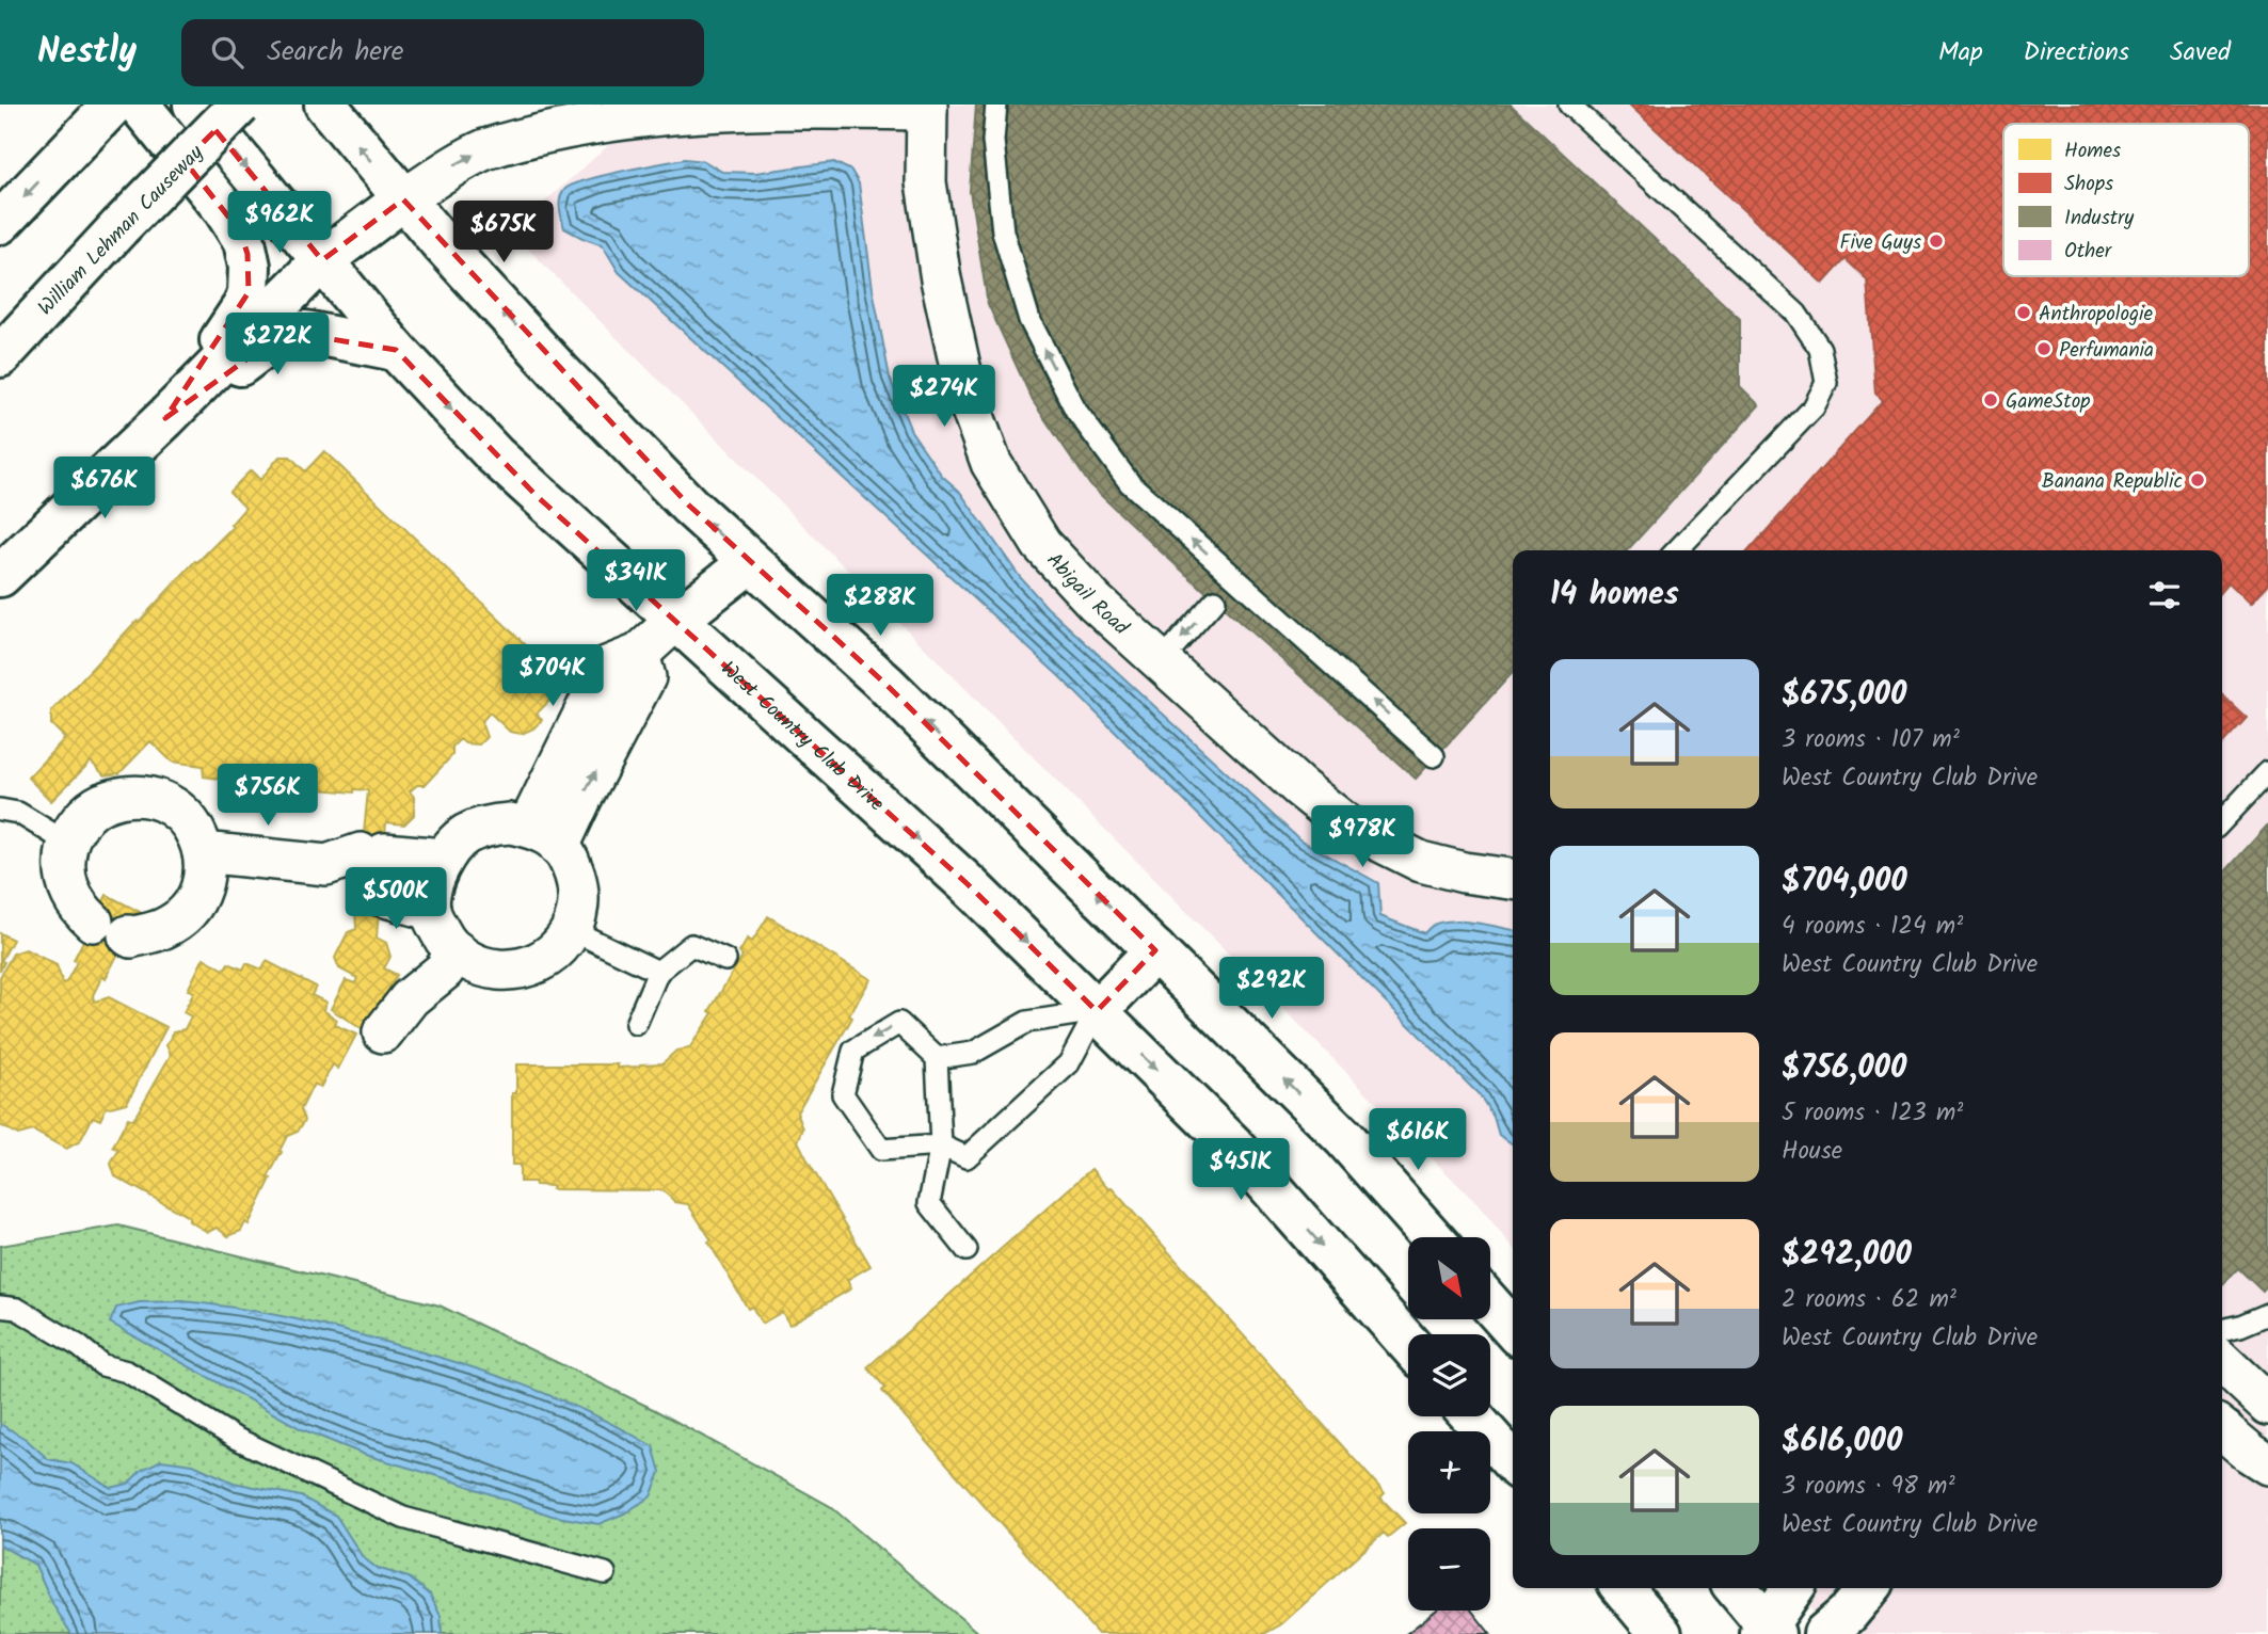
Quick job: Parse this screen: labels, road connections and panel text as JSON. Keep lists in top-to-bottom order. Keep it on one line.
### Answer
{"streets":{"main road":["William Lehman Causeway","West Country Club Drive"],"street":["Abigail Road"]},"places":["Five Guys","Anthropologie","Perfumania","GameStop","Banana Republic"],"legend":["Homes","Shops","Industry","Other"],"north":"bottom right","page":{"header":"Nestly","search":"Search here","nav":["Map","Directions","Saved"],"price":["$962K","$675K","$272K","$274K","$676K","$341K","$288K","$704K","$756K","$978K","$500K","$292K","$616K","$451K"],"heading":"14 homes","list":[{"name":"$675,000","note":"3 rooms · 107 m² · West Country Club Drive"},{"name":"$704,000","note":"4 rooms · 124 m² · West Country Club Drive"},{"name":"$756,000","note":"5 rooms · 123 m² · House"},{"name":"$292,000","note":"2 rooms · 62 m² · West Country Club Drive"},{"name":"$616,000","note":"3 rooms · 98 m² · West Country Club Drive"}],"map_buttons":["+","−"]}}
